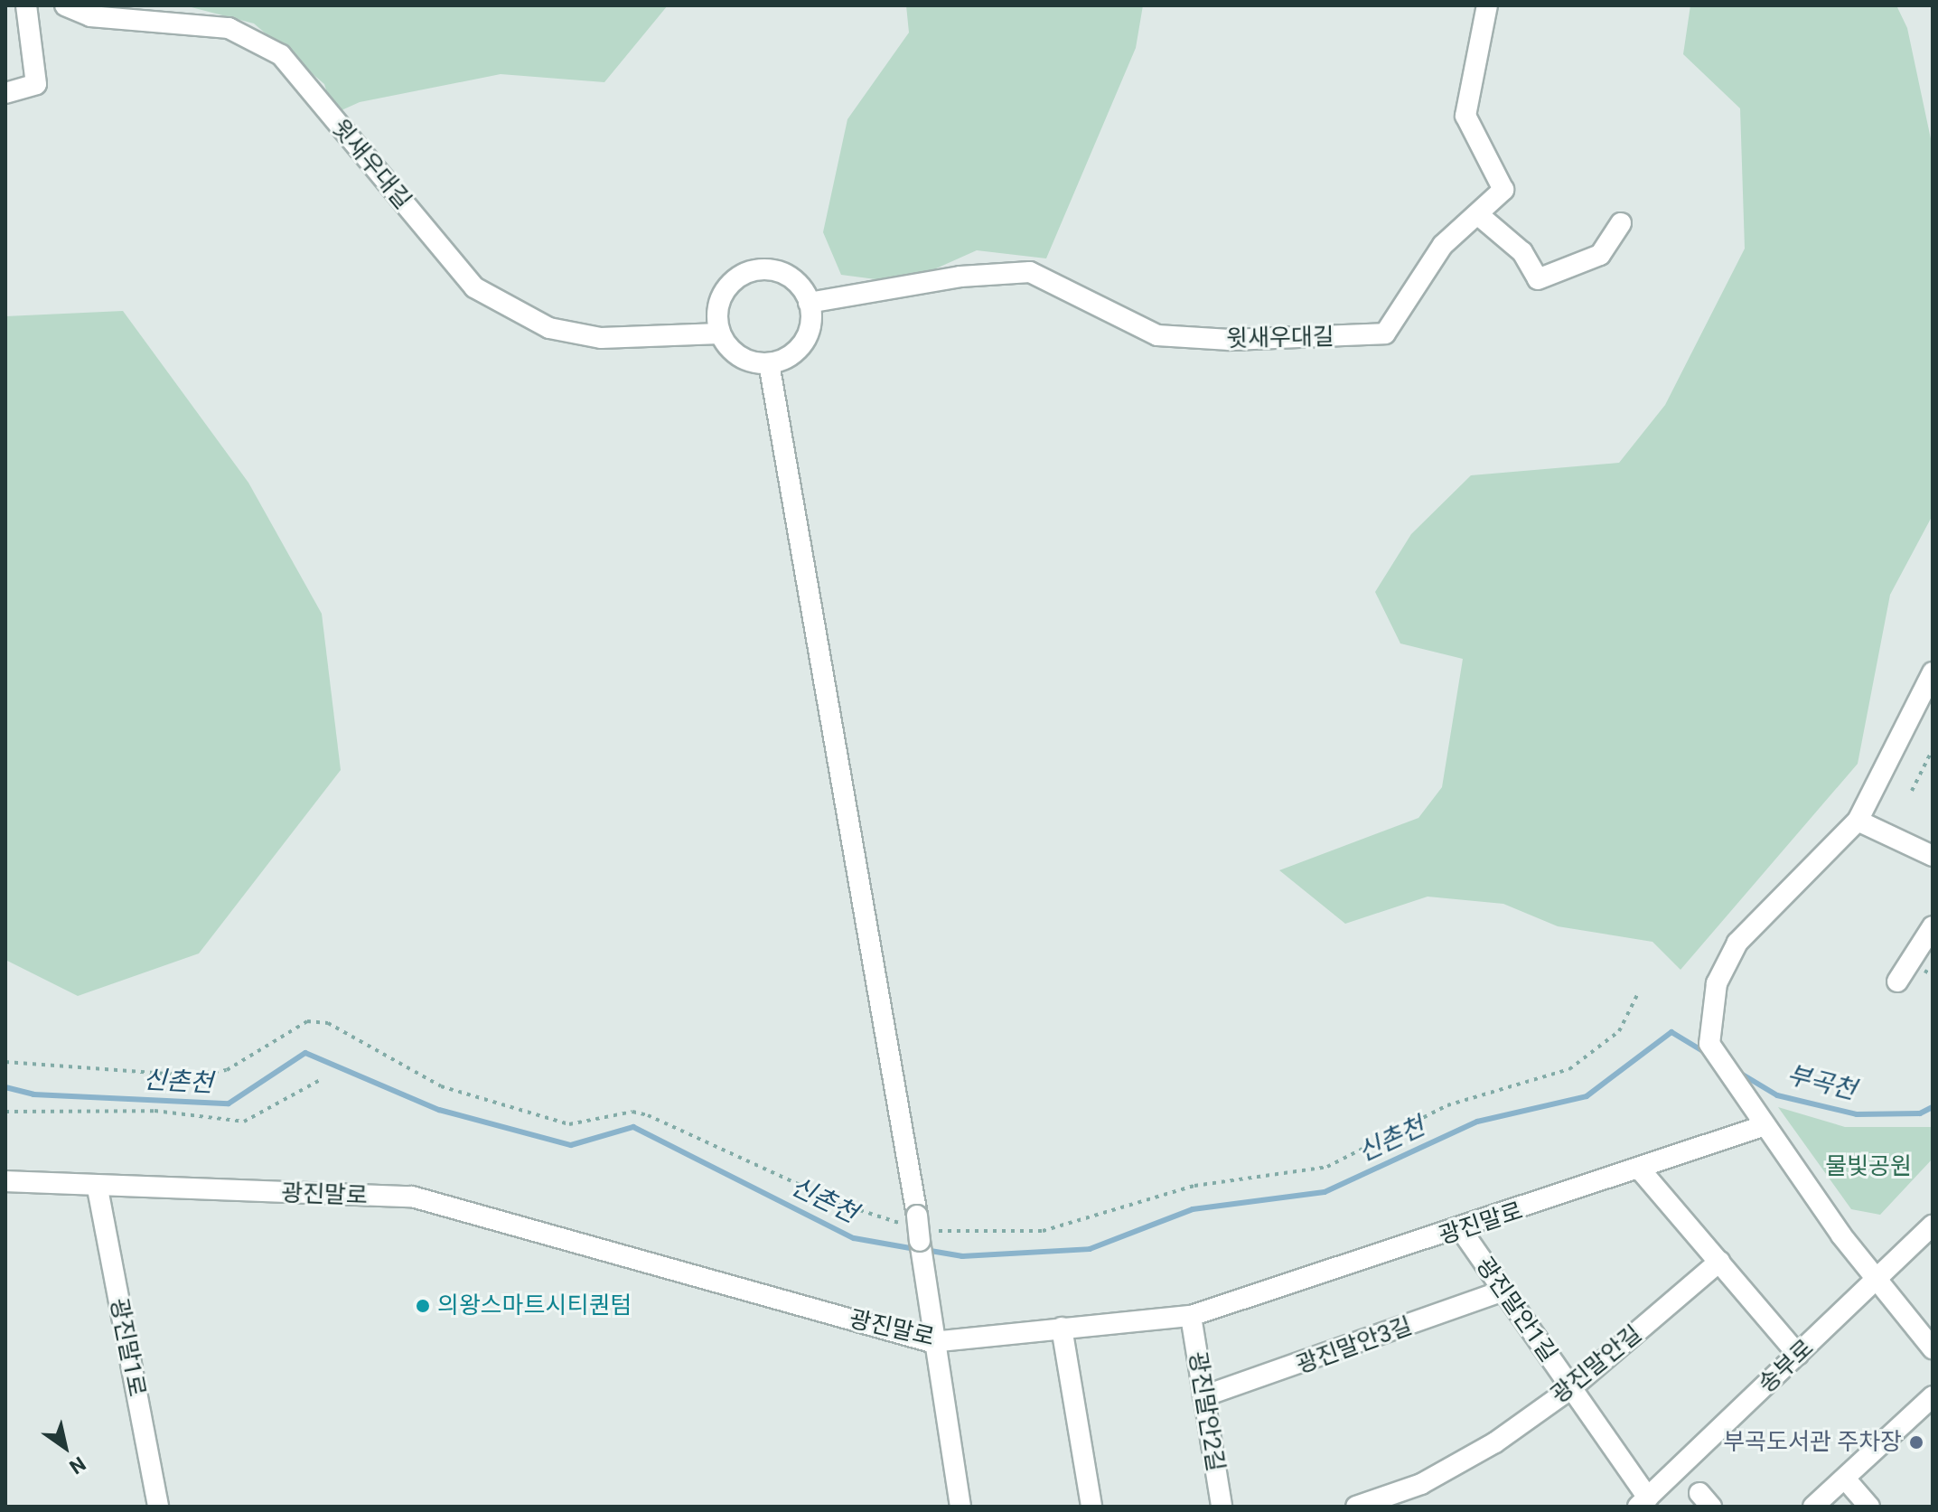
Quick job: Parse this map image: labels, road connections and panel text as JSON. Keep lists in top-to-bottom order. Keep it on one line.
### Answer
{"streets":{"street":["윗새우대길","광진말로","광진말안1길","광진말안3길","광진말1로","광진말안길","송부로","광진말안2길"]},"crossings":[["광진말로","광진말안1길"],["광진말로","광진말1로"],["광진말로","광진말안2길"],["광진말안1길","광진말안3길"],["광진말안1길","광진말안길"],["광진말안1길","송부로"],["광진말안3길","광진말안2길"]],"water":["신촌천","부곡천"],"parks":["물빛공원"],"places":["의왕스마트시티퀀텀","부곡도서관 주차장"],"north":"bottom right"}
